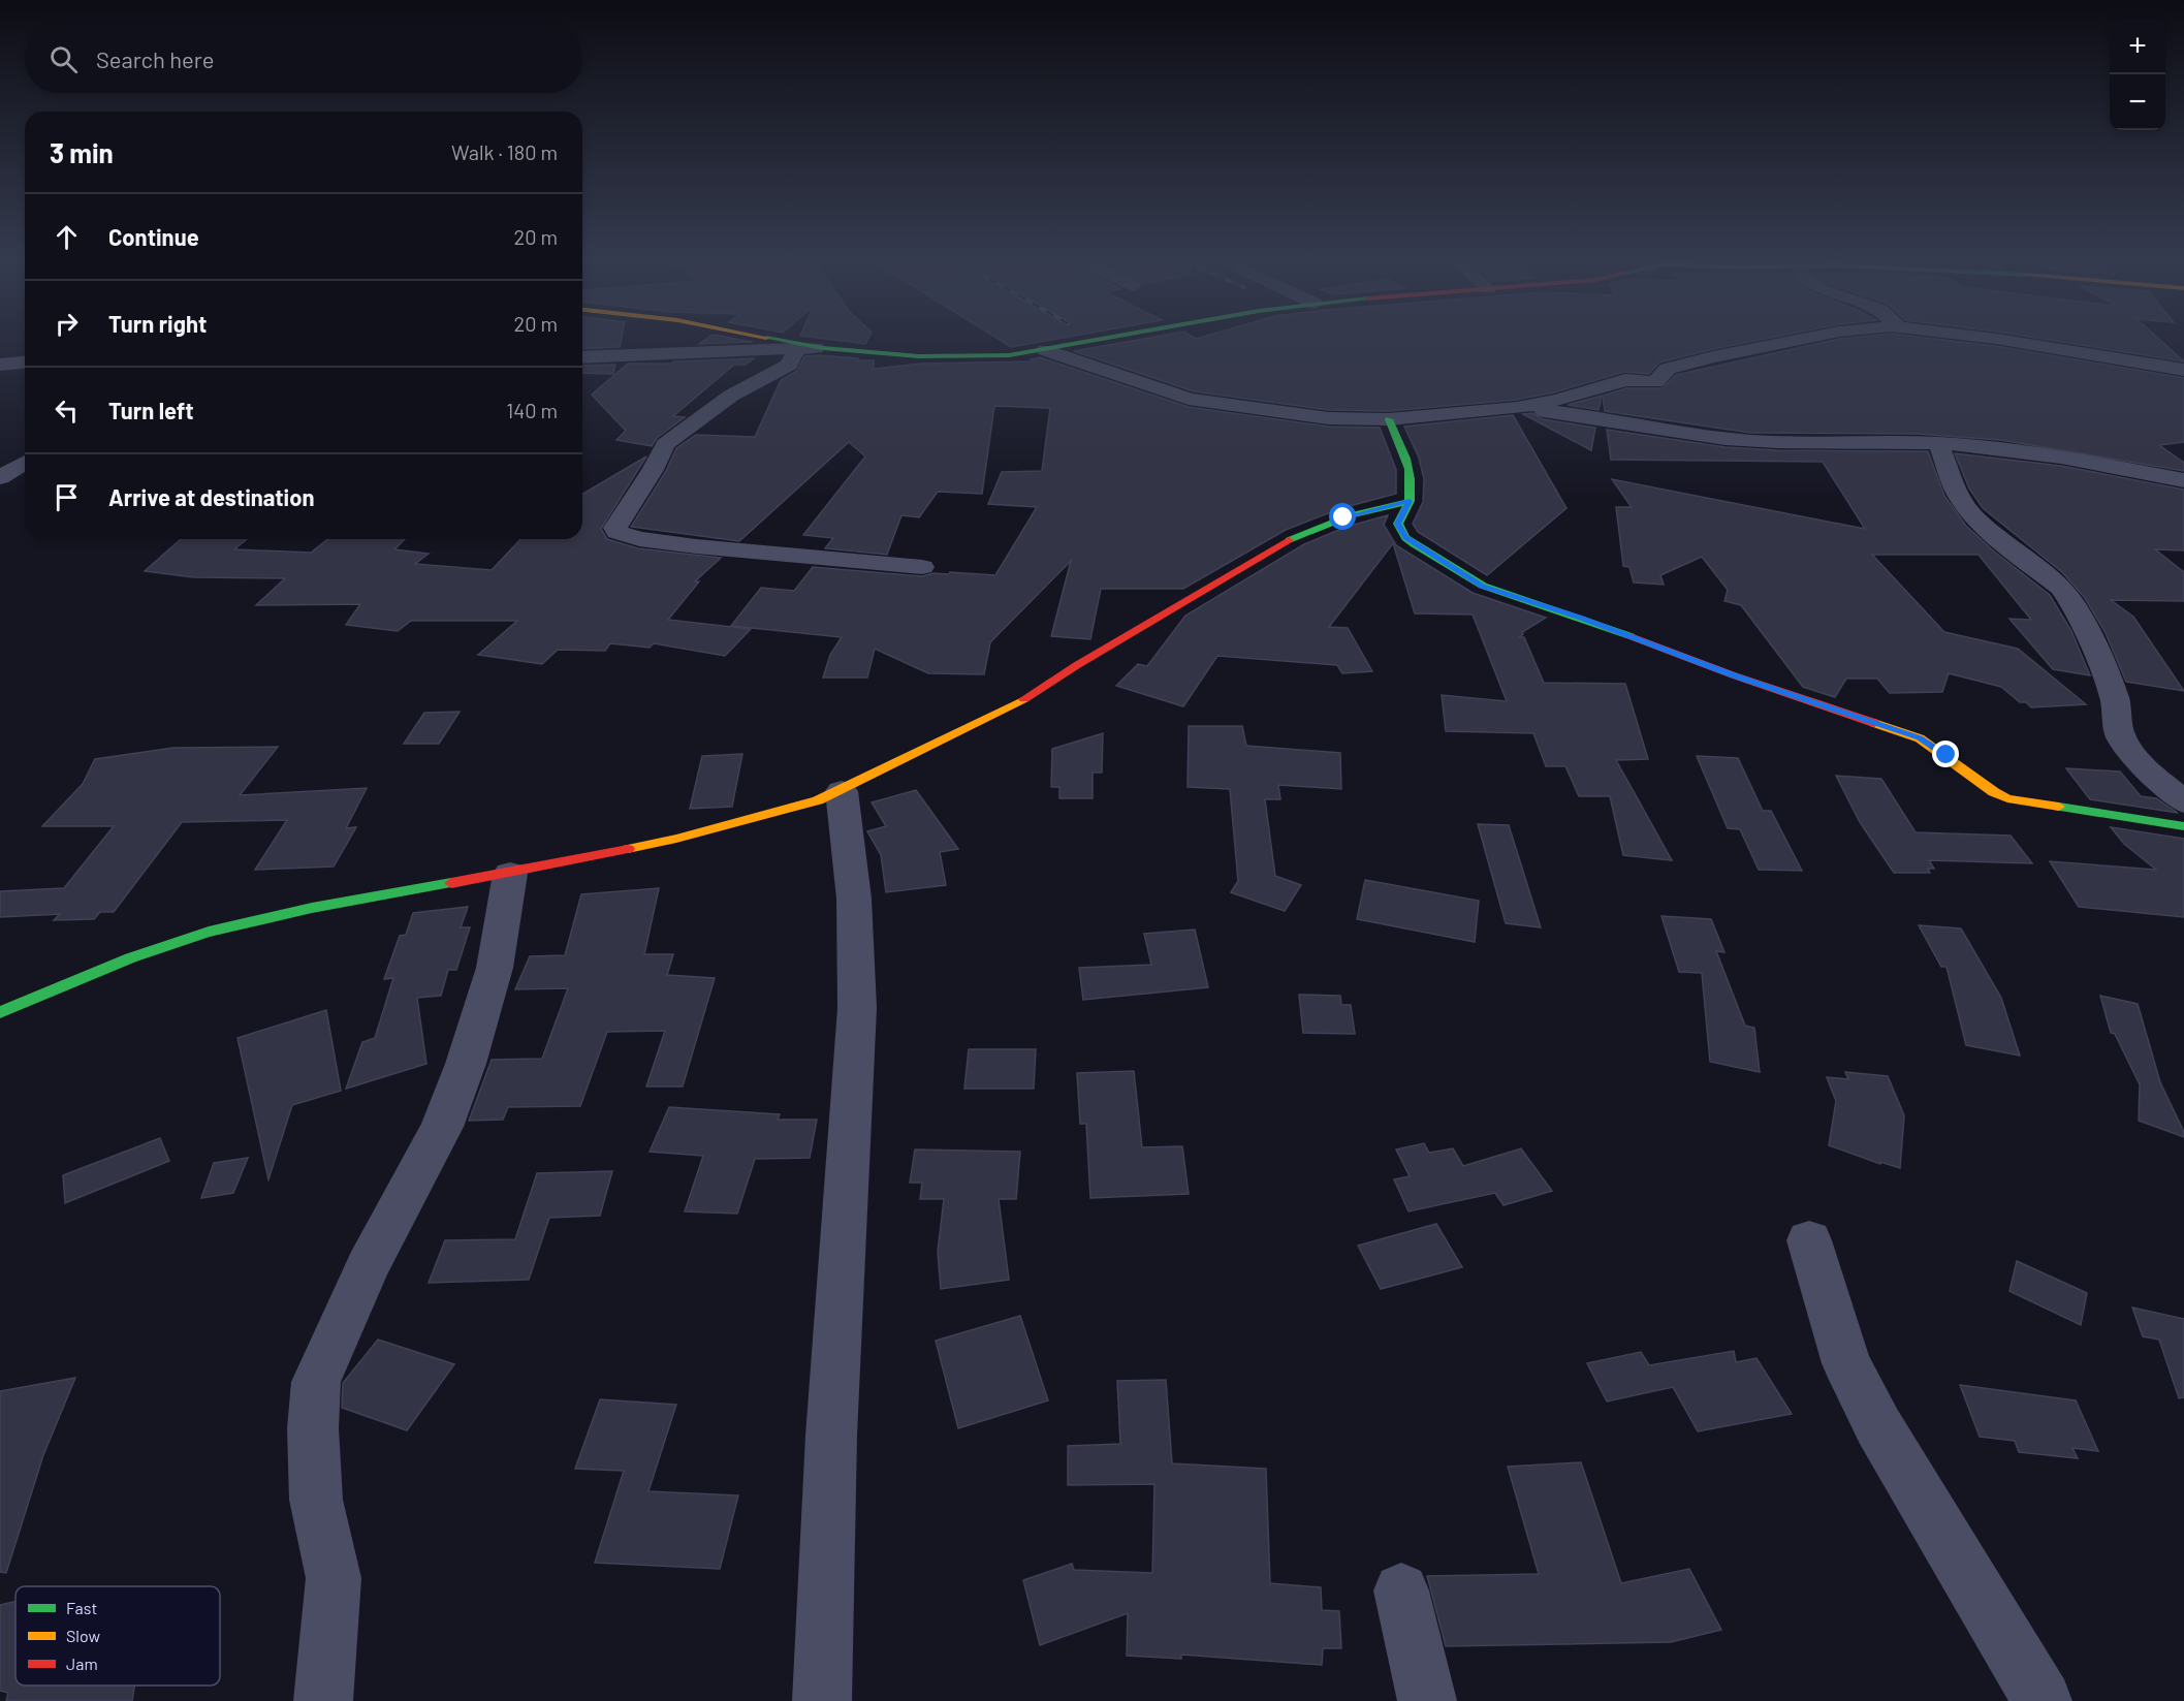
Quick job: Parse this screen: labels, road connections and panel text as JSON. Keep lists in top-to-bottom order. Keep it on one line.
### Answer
{"legend":["Fast","Slow","Jam"],"page":{"map_buttons":["+","−"],"search":"Search here","heading":["3 min","Walk · 180 m"],"list":[["Continue","20 m"],["Turn right","20 m"],["Turn left","140 m"],"Arrive at destination"]}}
